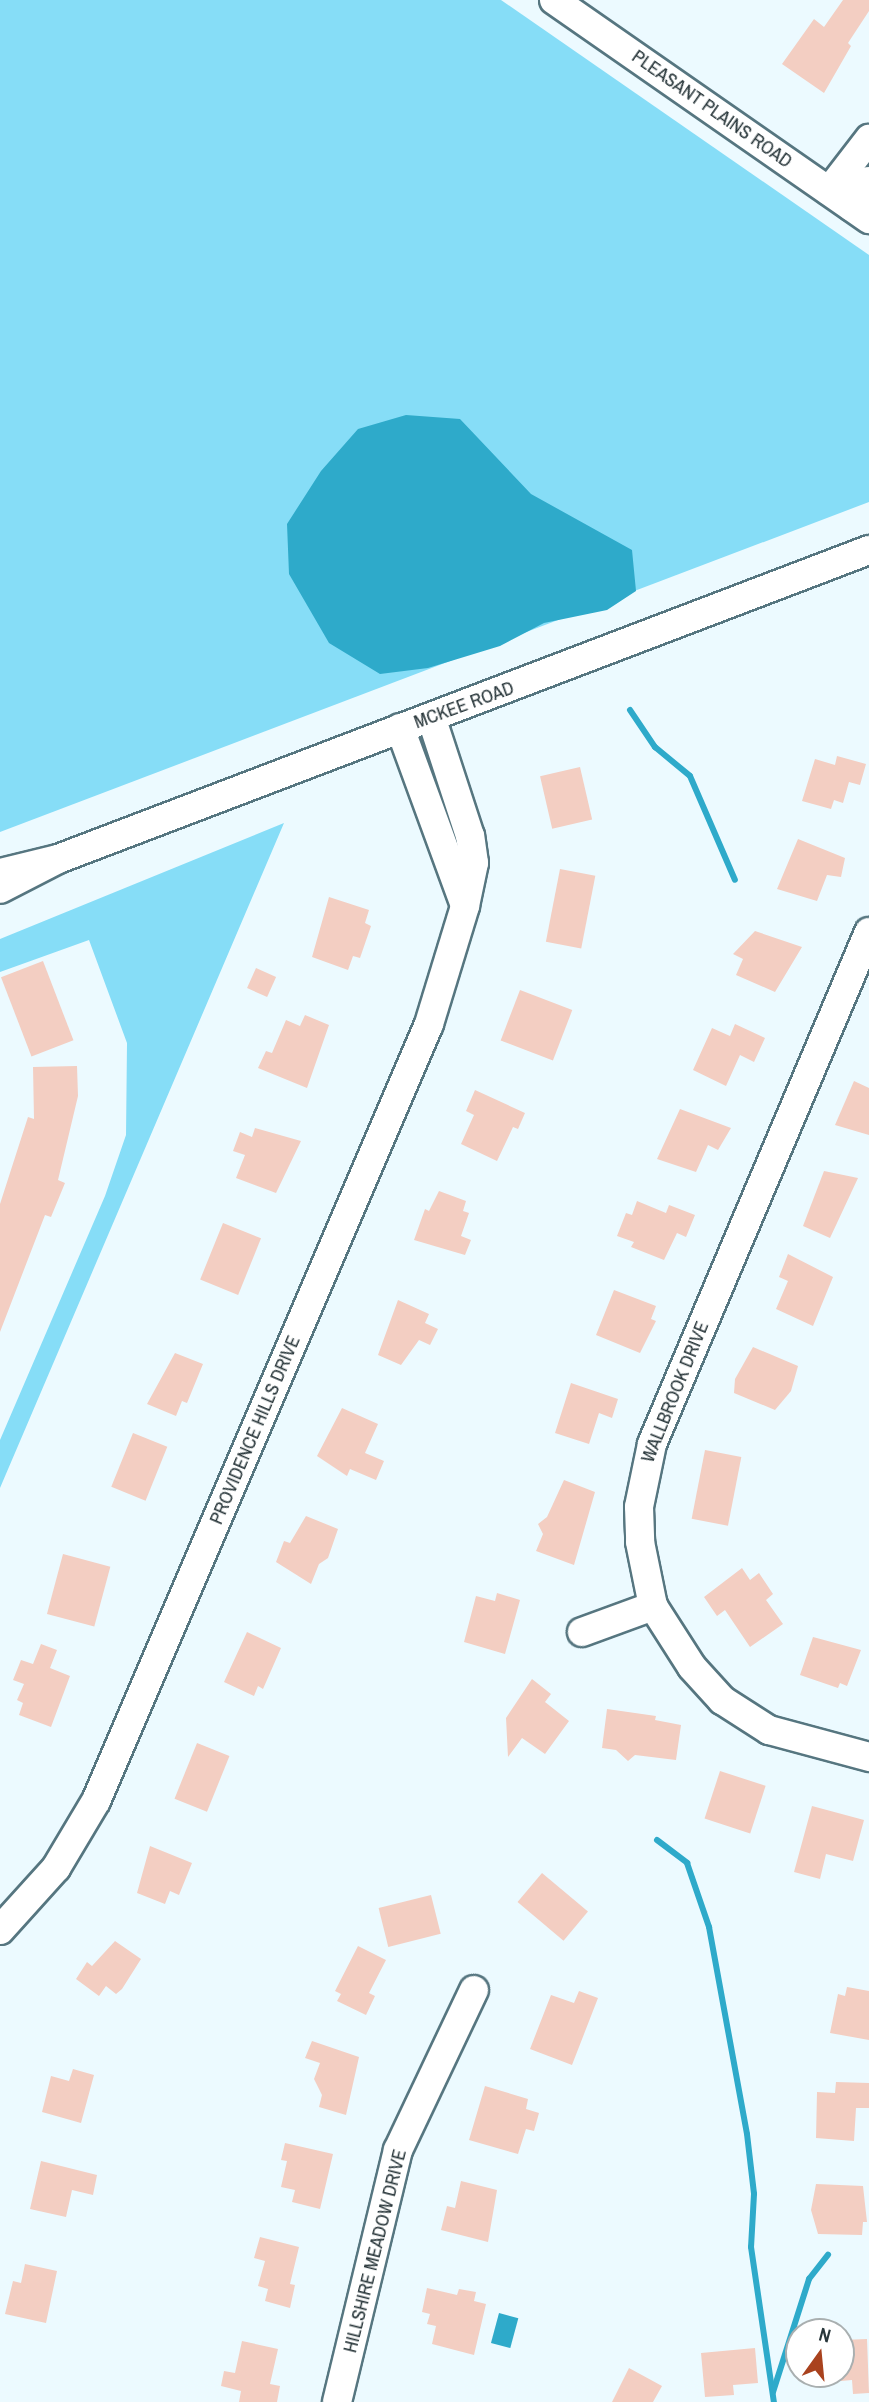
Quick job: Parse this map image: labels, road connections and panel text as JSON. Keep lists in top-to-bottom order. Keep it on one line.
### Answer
{"streets":{"street":["PLEASANT PLAINS ROAD","MCKEE ROAD","WALLBROOK DRIVE","PROVIDENCE HILLS DRIVE","HILLSHIRE MEADOW DRIVE"]},"crossings":[["MCKEE ROAD","PROVIDENCE HILLS DRIVE"]],"north":"top"}
